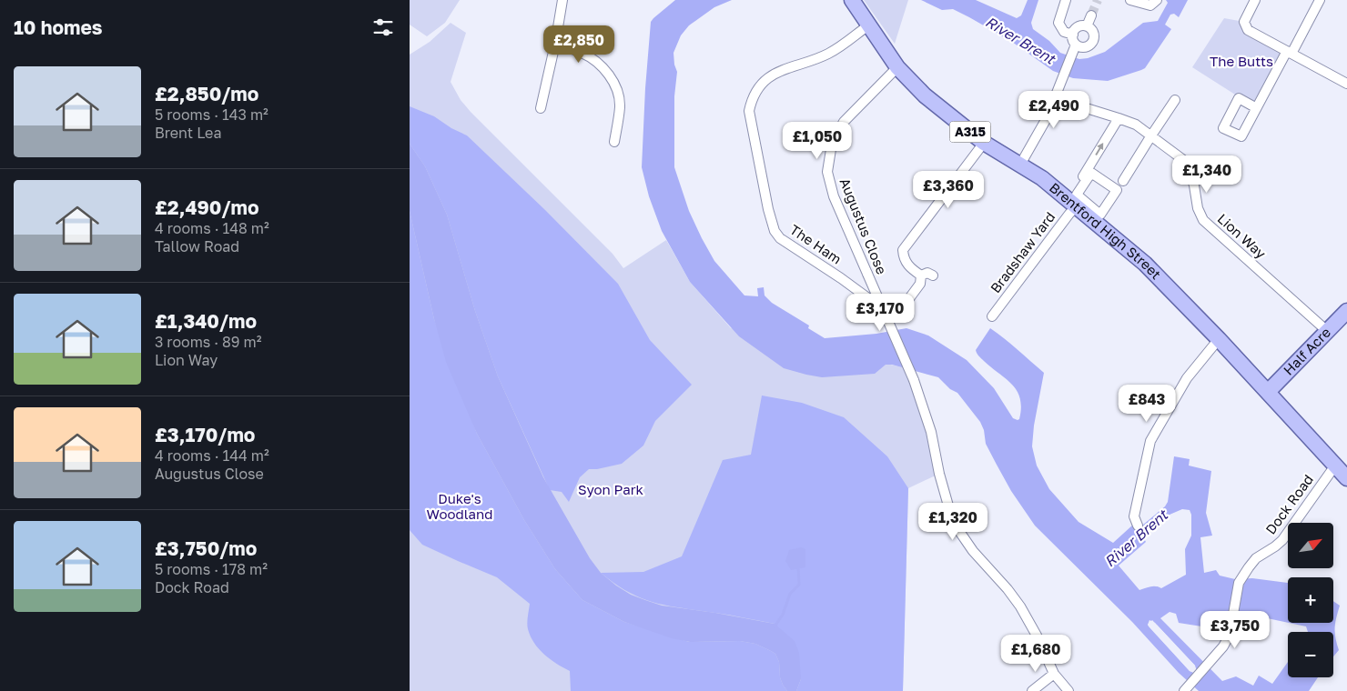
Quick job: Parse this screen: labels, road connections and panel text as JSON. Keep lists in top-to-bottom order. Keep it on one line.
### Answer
{"streets":{"main road":["A315","Brentford High Street","Half Acre"],"street":["Augustus Close","Lion Way","The Ham","Bradshaw Yard","Dock Road"]},"crossings":[["Augustus Close","Brentford High Street"],["Brentford High Street","The Ham"],["Brentford High Street","Bradshaw Yard"],["Brentford High Street","Half Acre"],["Brentford High Street","Dock Road"],["Lion Way","Bradshaw Yard"],["Lion Way","Half Acre"]],"water":["River Brent"],"parks":["The Butts","Syon Park","Duke's Woodland"],"north":"top right","page":{"heading":"10 homes","price":["£2,850","£2,490","£1,050","£1,340","£3,360","£3,170","£843","£1,320","£3,750","£1,680"],"list":[{"name":"£2,850/mo","note":"5 rooms · 143 m² · Brent Lea"},{"name":"£2,490/mo","note":"4 rooms · 148 m² · Tallow Road"},{"name":"£1,340/mo","note":"3 rooms · 89 m² · Lion Way"},{"name":"£3,170/mo","note":"4 rooms · 144 m² · Augustus Close"},{"name":"£3,750/mo","note":"5 rooms · 178 m² · Dock Road"}],"map_buttons":["+","−"]}}
